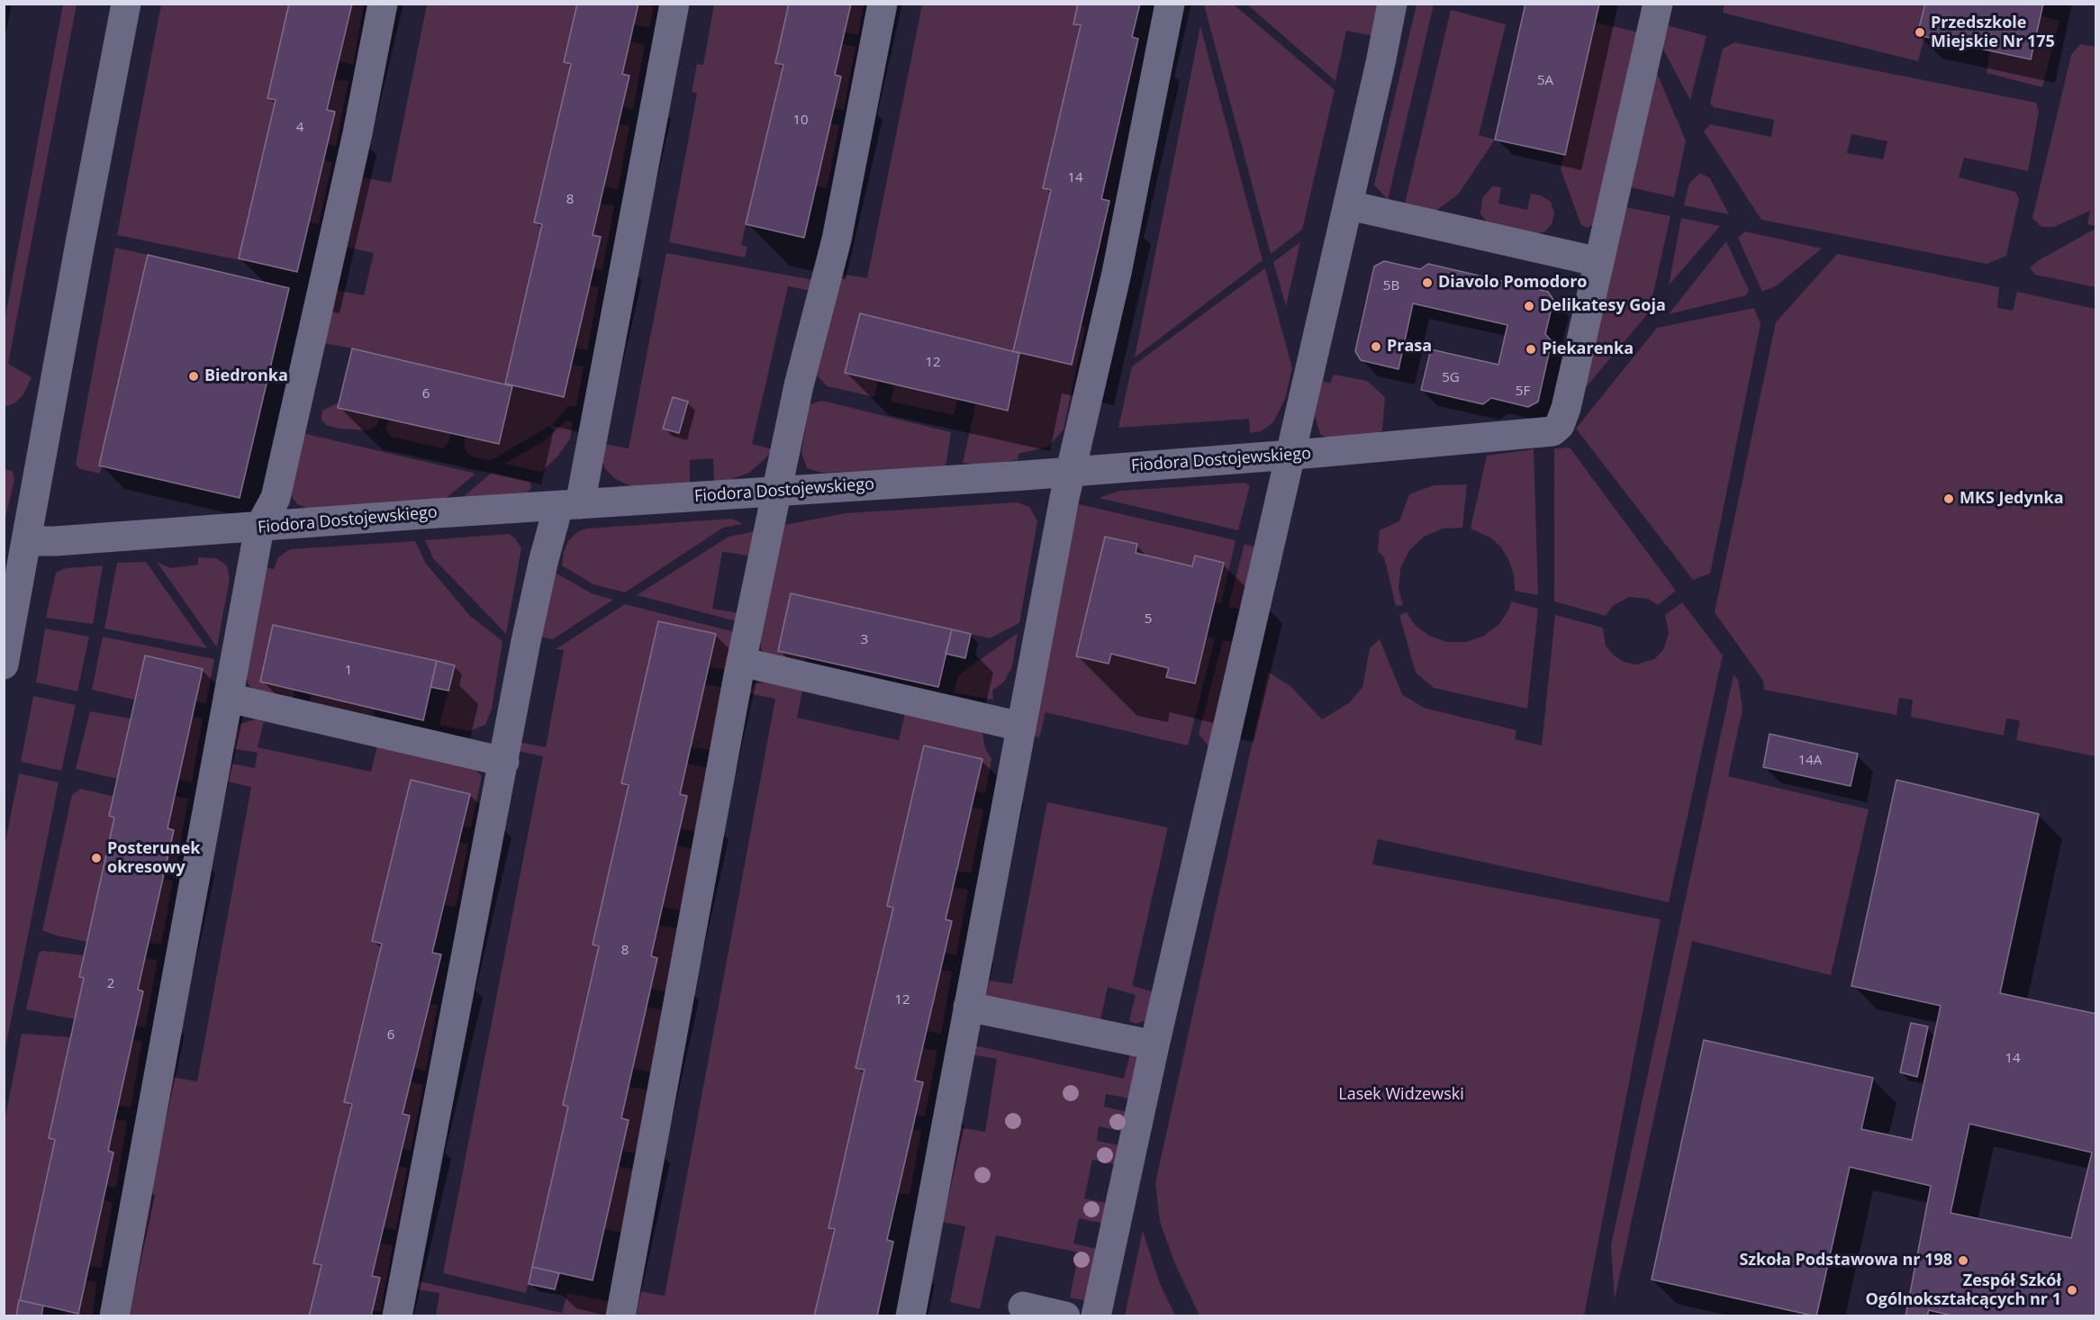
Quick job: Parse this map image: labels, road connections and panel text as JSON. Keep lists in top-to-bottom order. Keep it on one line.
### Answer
{"streets":{"street":["Fiodora Dostojewskiego"]},"parks":["Lasek Widzewski"],"places":["Przedszkole Miejskie Nr 175","Diavolo Pomodoro","Delikatesy Goja","Prasa","Piekarenka","Biedronka","MKS Jedynka","Posterunek okresowy","Szkoła Podstawowa nr 198","Zespół Szkół Ogólnokształcących nr 1"],"house_numbers":["5A","10","4","14","8","5B","12","5G","5F","6","5","3","1","14A","8","2","12","6","14"]}
